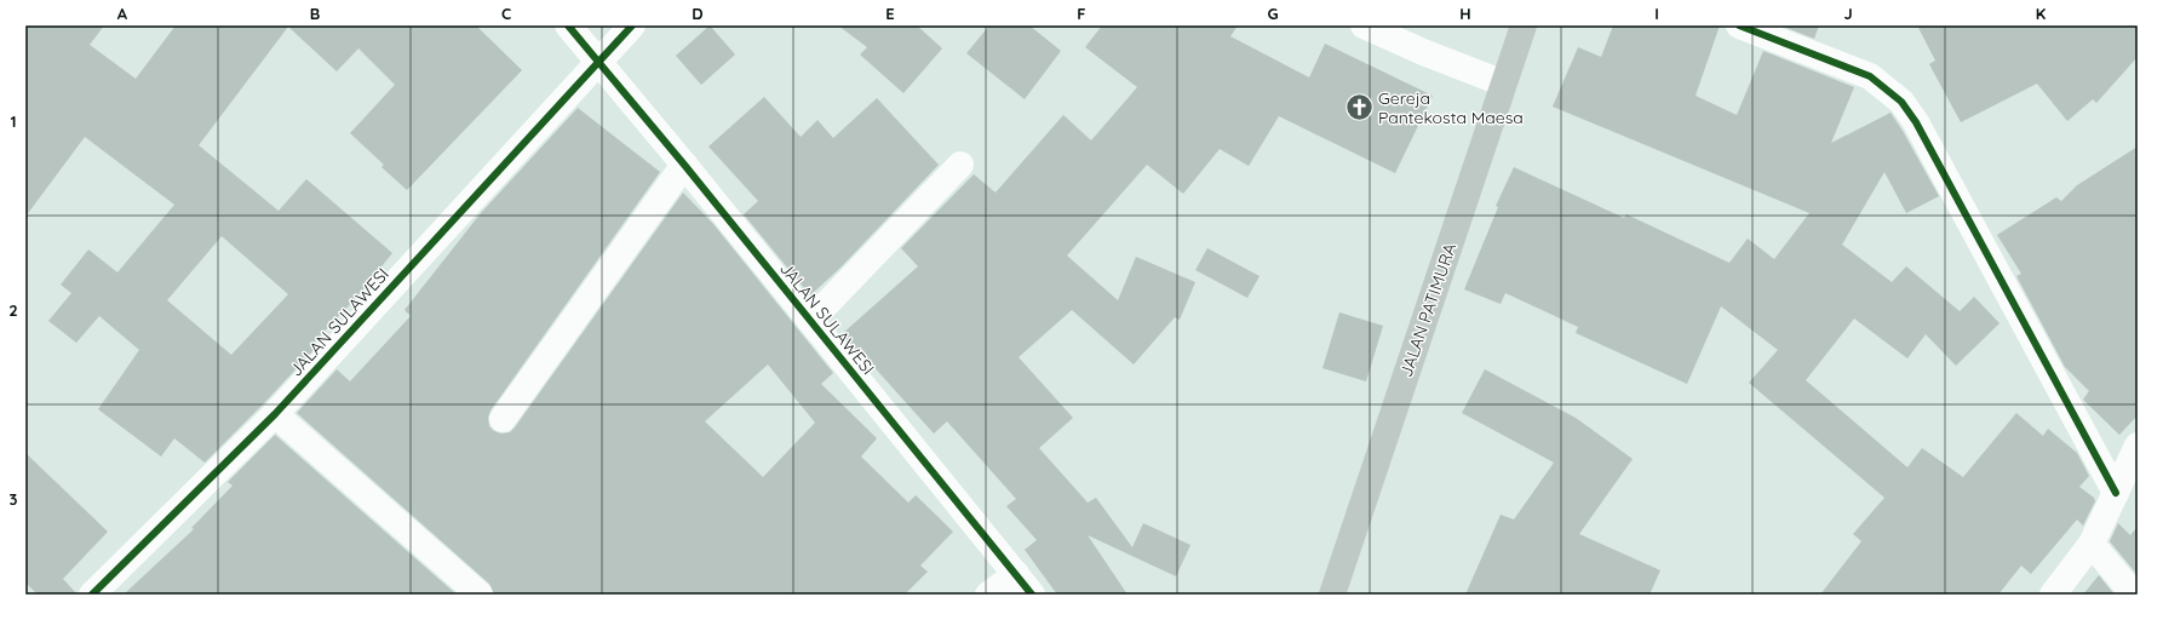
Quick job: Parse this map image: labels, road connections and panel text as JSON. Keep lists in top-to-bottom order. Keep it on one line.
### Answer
{"streets":{"main road":["JALAN PATIMURA"],"street":["JALAN SULAWESI"]},"places":{"church":["Gereja Pantekosta Maesa"]},"grid":{"columns":["A","B","C","D","E","F","G","H","I","J","K"],"rows":["1","2","3"]}}
